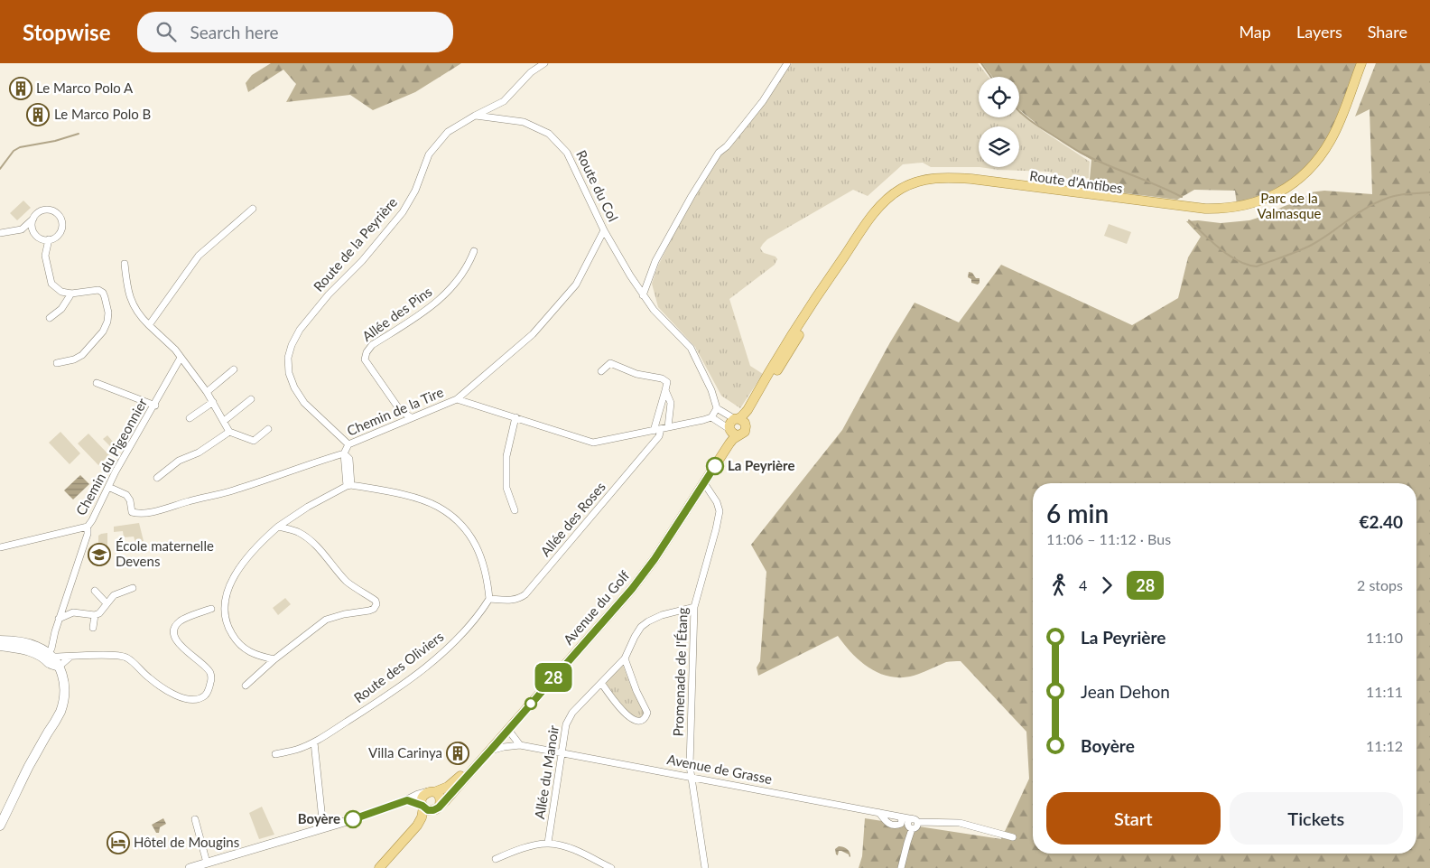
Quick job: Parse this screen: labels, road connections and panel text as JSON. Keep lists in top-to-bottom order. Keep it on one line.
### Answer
{"streets":{"main road":["Route d'Antibes","Avenue du Golf"],"street":["Route du Col","Route de la Peyrière","Allée des Pins","Chemin de la Tire","Chemin du Pigeonnier","Allée des Roses","Route des Oliviers","Promenade de l'Étang","Avenue de Grasse","Allée du Manoir"]},"crossings":[["Route du Col","Route de la Peyrière"],["Route de la Peyrière","Chemin de la Tire"],["Allée des Pins","Chemin de la Tire"],["Chemin de la Tire","Chemin du Pigeonnier"],["Chemin de la Tire","Allée des Roses"],["Allée des Roses","Route des Oliviers"],["Avenue du Golf","Promenade de l'Étang"],["Avenue du Golf","Avenue de Grasse"],["Promenade de l'Étang","Avenue de Grasse"],["Promenade de l'Étang","Allée du Manoir"],["Avenue de Grasse","Allée du Manoir"]],"parks":["Parc de la Valmasque"],"places":{"building":["Le Marco Polo A","Le Marco Polo B","Villa Carinya"],"other":["La Peyrière","Boyère"],"school or university":["École maternelle Devens"],"hotel":["Hôtel de Mougins"]},"lines":["bus line 28"],"page":{"header":"Stopwise","search":"Search here","nav":["Map","Layers","Share"],"on_map":"28","heading":["6 min","11:06 – 11:12 · Bus","€2.40"],"legs":["4","28","2 stops"],"list":[{"name":"La Peyrière","value":"11:10"},{"name":"Jean Dehon","value":"11:11"},{"name":"Boyère","value":"11:12"}],"buttons":["Start","Tickets"]}}
